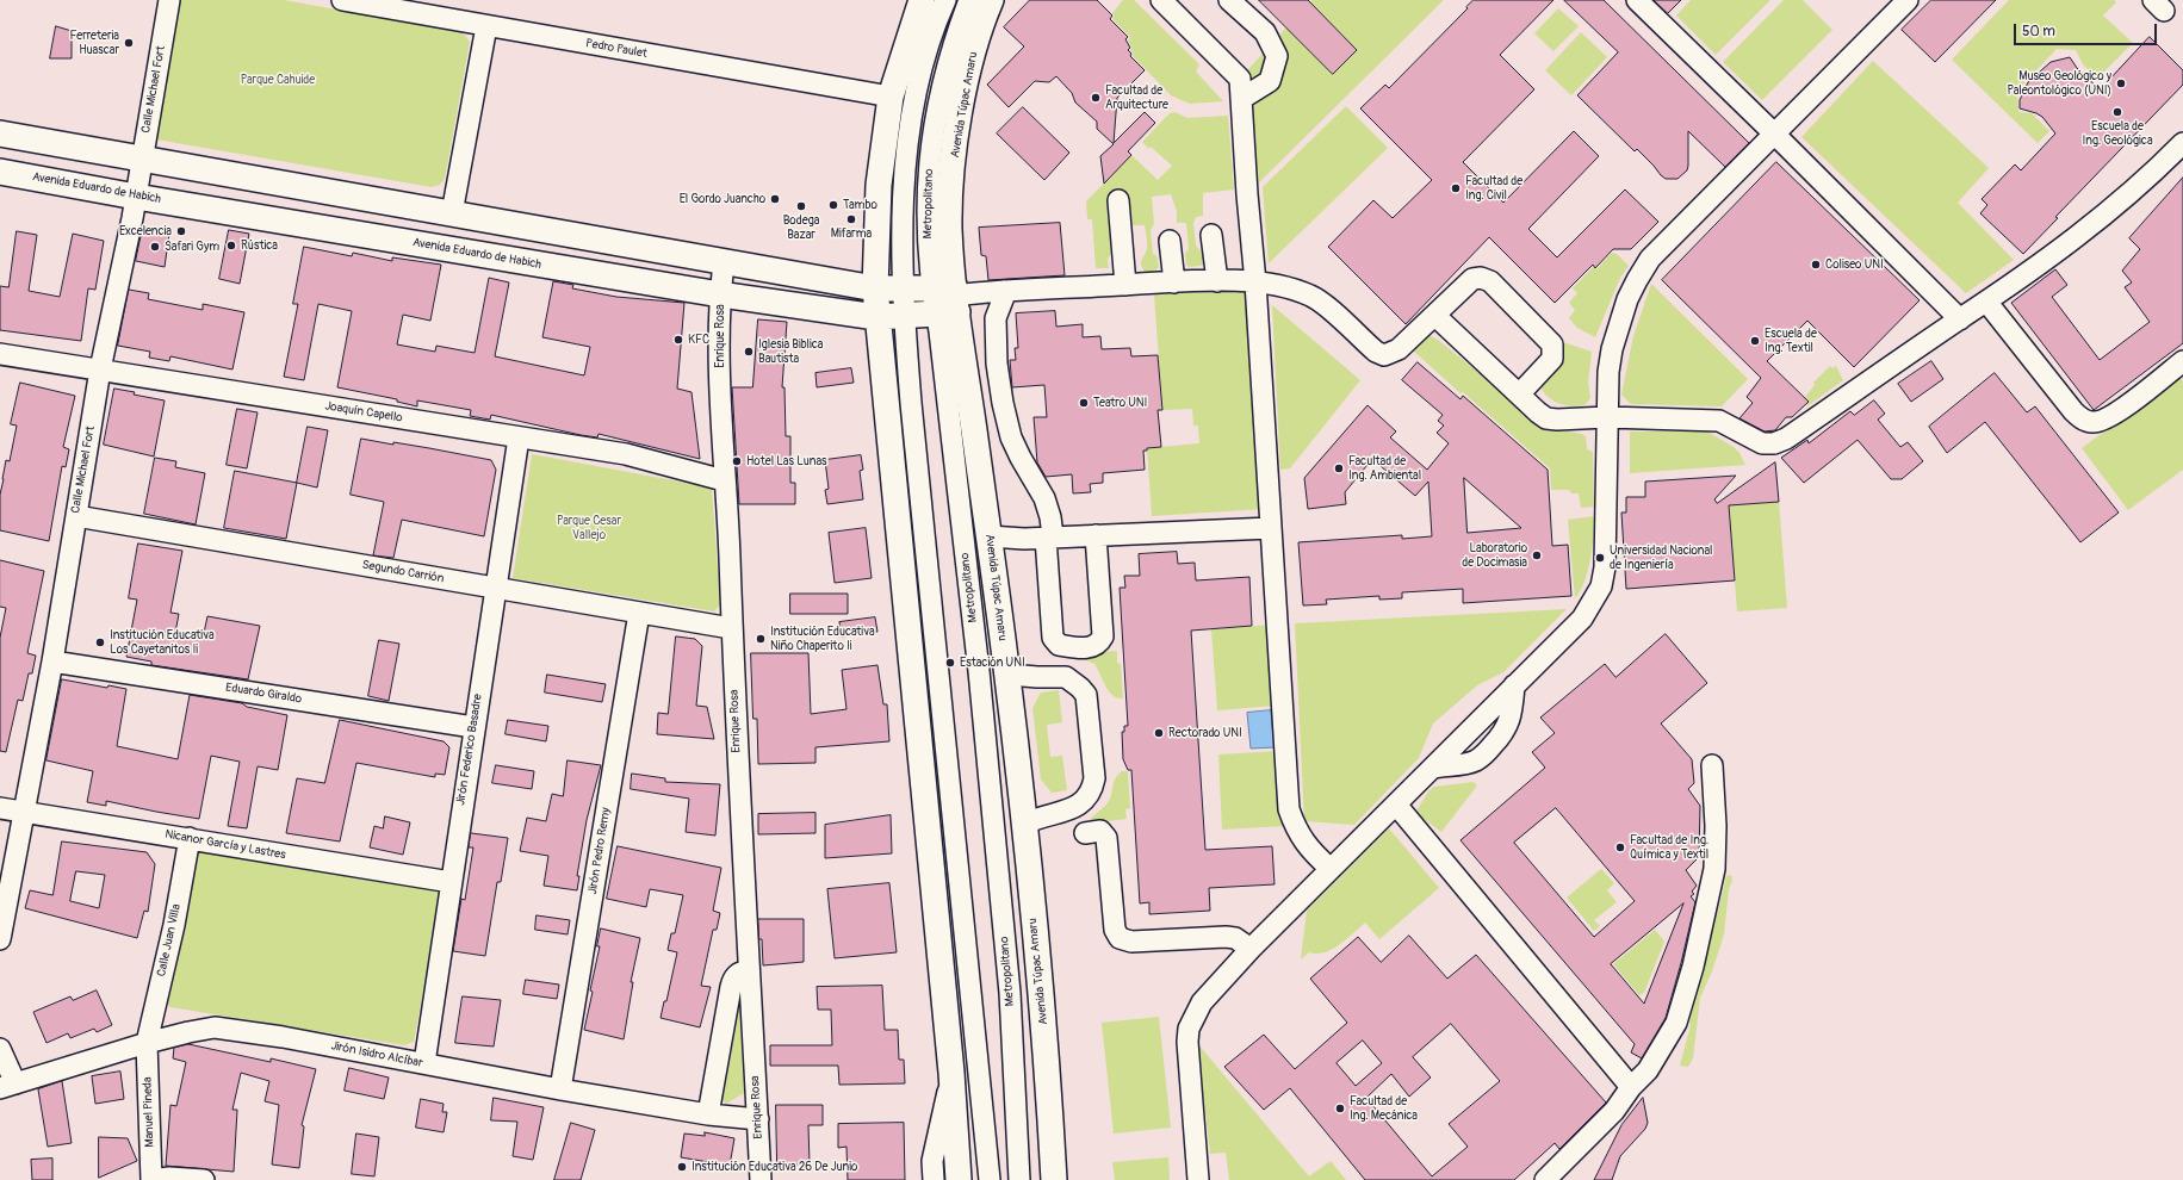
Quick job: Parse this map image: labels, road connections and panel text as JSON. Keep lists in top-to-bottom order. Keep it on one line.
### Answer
{"streets":{"main road":["Avenida Túpac Amaru","Avenida Eduardo de Habich"],"street":["Pedro Paulet","Calle Michael Fort","Metropolitano","Enrique Rosa","Joaquín Capello","Segundo Carrión","Eduardo Giraldo","Jirón Federico Basadre","Nicanor García y Lastres","Jirón Pedro Remy","Calle Juan Villa","Jirón Isidro Alcíbar","Manuel Pineda"]},"crossings":[["Calle Michael Fort","Avenida Eduardo de Habich"],["Calle Michael Fort","Joaquín Capello"],["Calle Michael Fort","Segundo Carrión"],["Calle Michael Fort","Eduardo Giraldo"],["Calle Michael Fort","Nicanor García y Lastres"],["Avenida Túpac Amaru","Avenida Eduardo de Habich"],["Avenida Túpac Amaru","Metropolitano"],["Avenida Eduardo de Habich","Metropolitano"],["Avenida Eduardo de Habich","Enrique Rosa"],["Enrique Rosa","Joaquín Capello"],["Enrique Rosa","Segundo Carrión"],["Enrique Rosa","Jirón Isidro Alcíbar"],["Joaquín Capello","Jirón Federico Basadre"],["Segundo Carrión","Jirón Federico Basadre"],["Segundo Carrión","Jirón Pedro Remy"],["Eduardo Giraldo","Jirón Federico Basadre"],["Jirón Federico Basadre","Nicanor García y Lastres"],["Jirón Federico Basadre","Jirón Isidro Alcíbar"],["Nicanor García y Lastres","Calle Juan Villa"],["Jirón Pedro Remy","Jirón Isidro Alcíbar"],["Calle Juan Villa","Jirón Isidro Alcíbar"],["Calle Juan Villa","Manuel Pineda"],["Jirón Isidro Alcíbar","Manuel Pineda"]],"parks":["Parque Cahuide","Parque Cesar Vallejo"],"places":["Ferreteria Huascar","Museo Geológico y Paleontológico (UNI)","Facultad de Arquitecture","Escuela de Ing. Geológica","Facultad de Ing. Civil","El Gordo Juancho","Tambo","Bodega Bazar","Mifarma","Excelencia","Rústica","Safari Gym","Coliseo UNI","KFC","Escuela de Ing. Textil","Iglesia Biblica Bautista","Teatro UNI","Hotel Las Lunas","Facultad de Ing. Ambiental","Laboratorio de Docimasia","Universidad Nacional de Ingeniería","Institución Educativa Niño Chaperito Ii","Institución Educativa Los Cayetanitos Ii","Estación UNI","Rectorado UNI","Facultad de Ing. Química y Textil","Facultad de Ing. Mecánica","Institución Educativa 26 De Junio"],"scale_bar":"50 m"}
